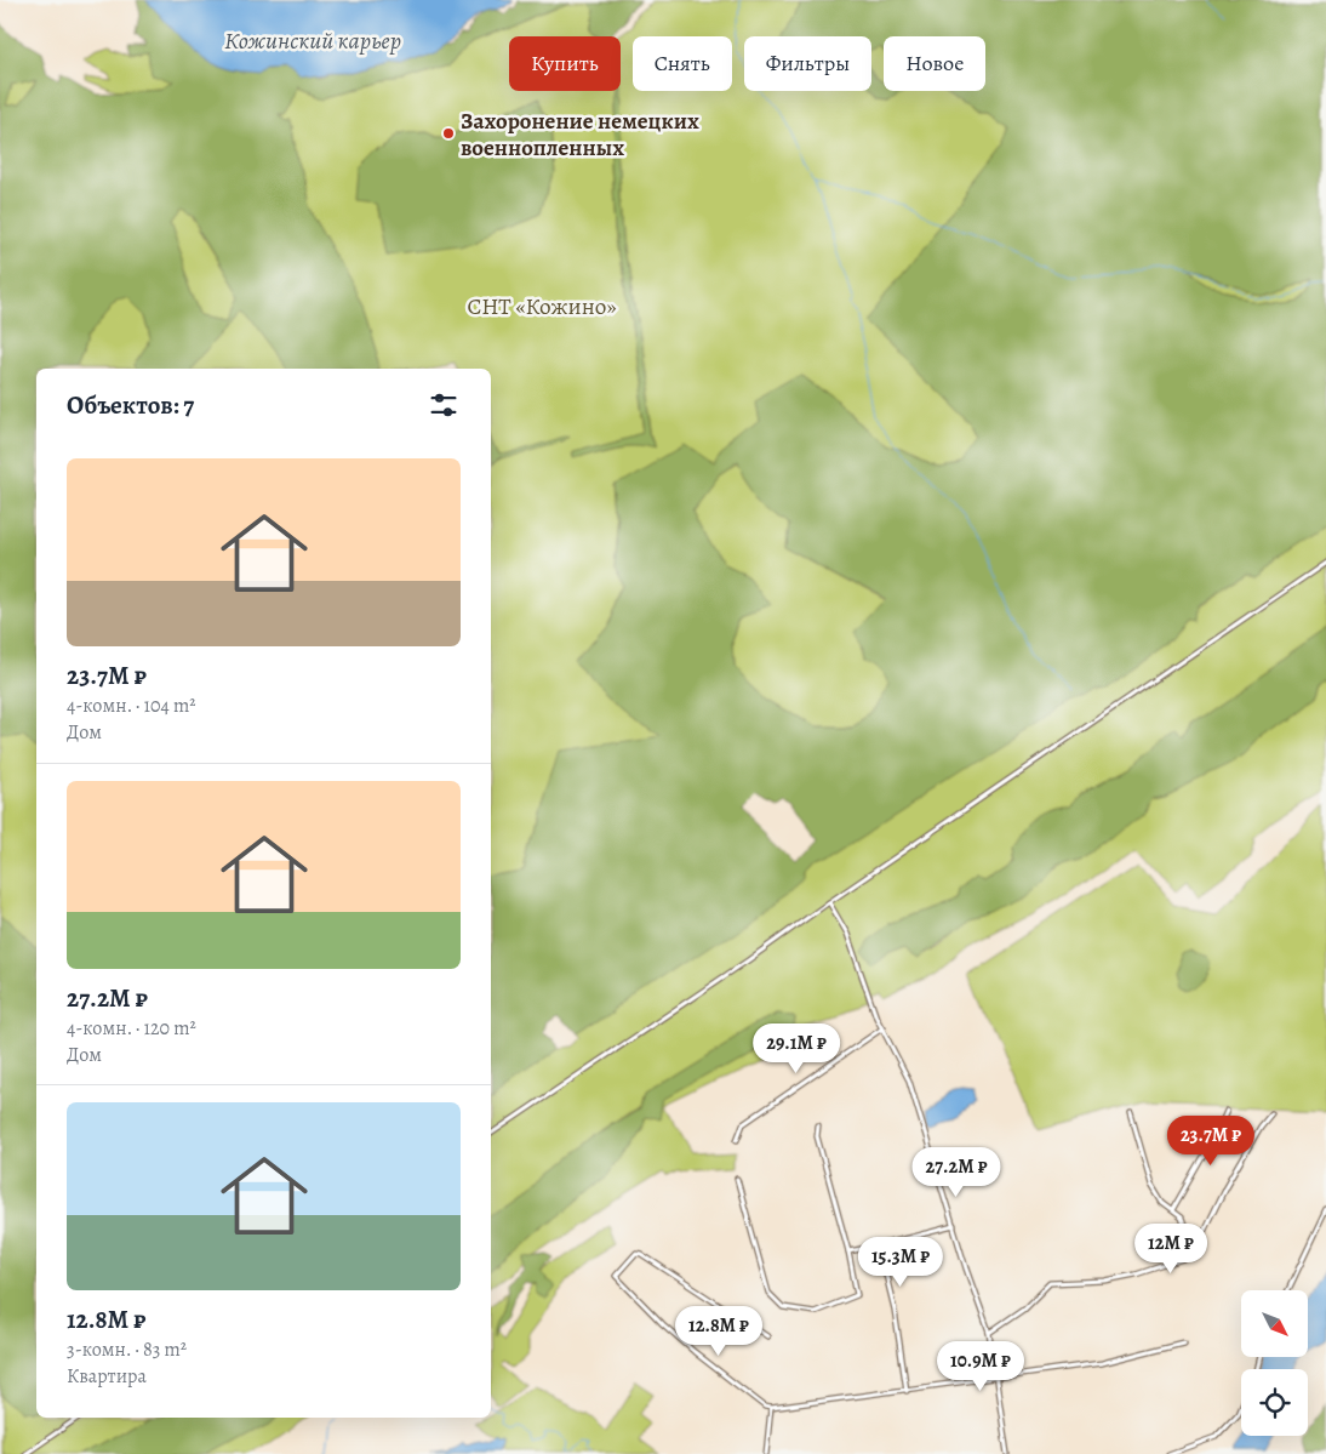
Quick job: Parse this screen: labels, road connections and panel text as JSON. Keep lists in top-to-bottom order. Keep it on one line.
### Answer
{"water":["Кожинский карьер"],"parks":["СНТ «Кожино»"],"places":["Захоронение немецких военнопленных"],"north":"bottom right","page":{"chip":["Купить","Снять","Фильтры","Новое"],"heading":"Объектов: 7","list":[{"name":"23.7M ₽","note":"4-комн. · 104 m² · Дом"},{"name":"27.2M ₽","note":"4-комн. · 120 m² · Дом"},{"name":"12.8M ₽","note":"3-комн. · 83 m² · Квартира"}],"price":["29.1M ₽","23.7M ₽","27.2M ₽","12M ₽","15.3M ₽","12.8M ₽","10.9M ₽"]}}
